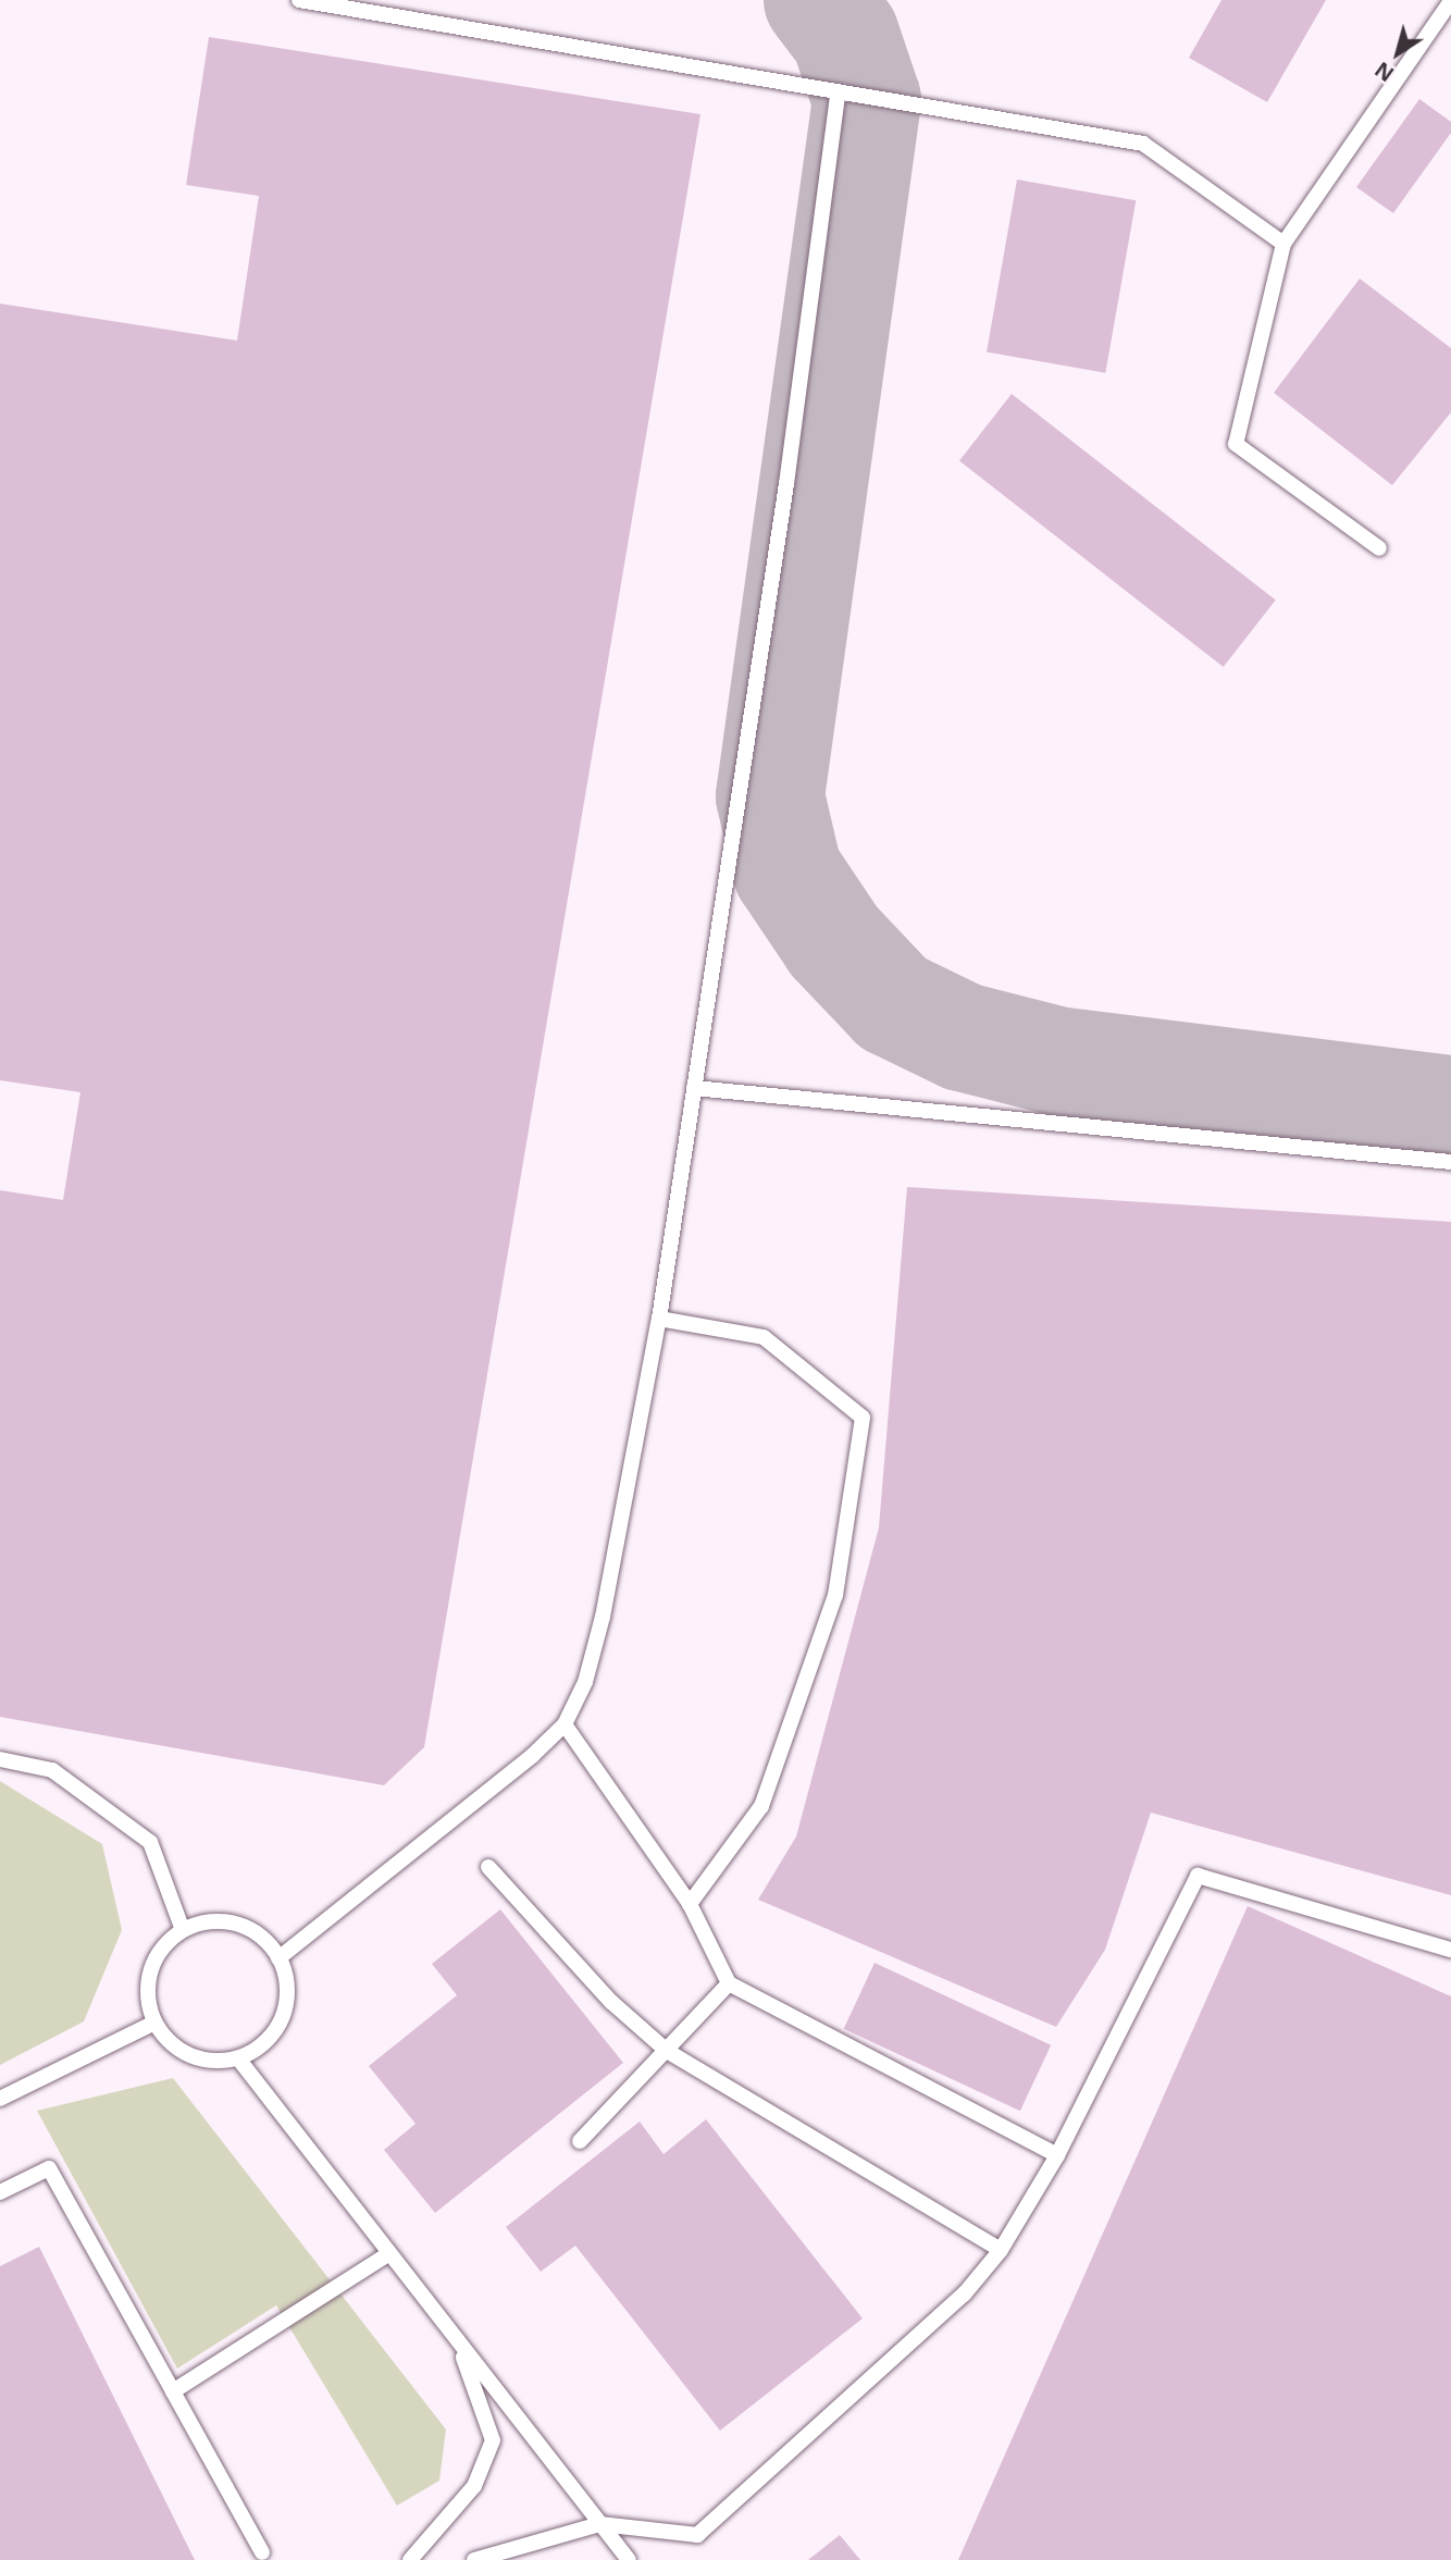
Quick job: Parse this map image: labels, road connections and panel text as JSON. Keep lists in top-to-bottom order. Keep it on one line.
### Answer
{"north":"bottom left"}
